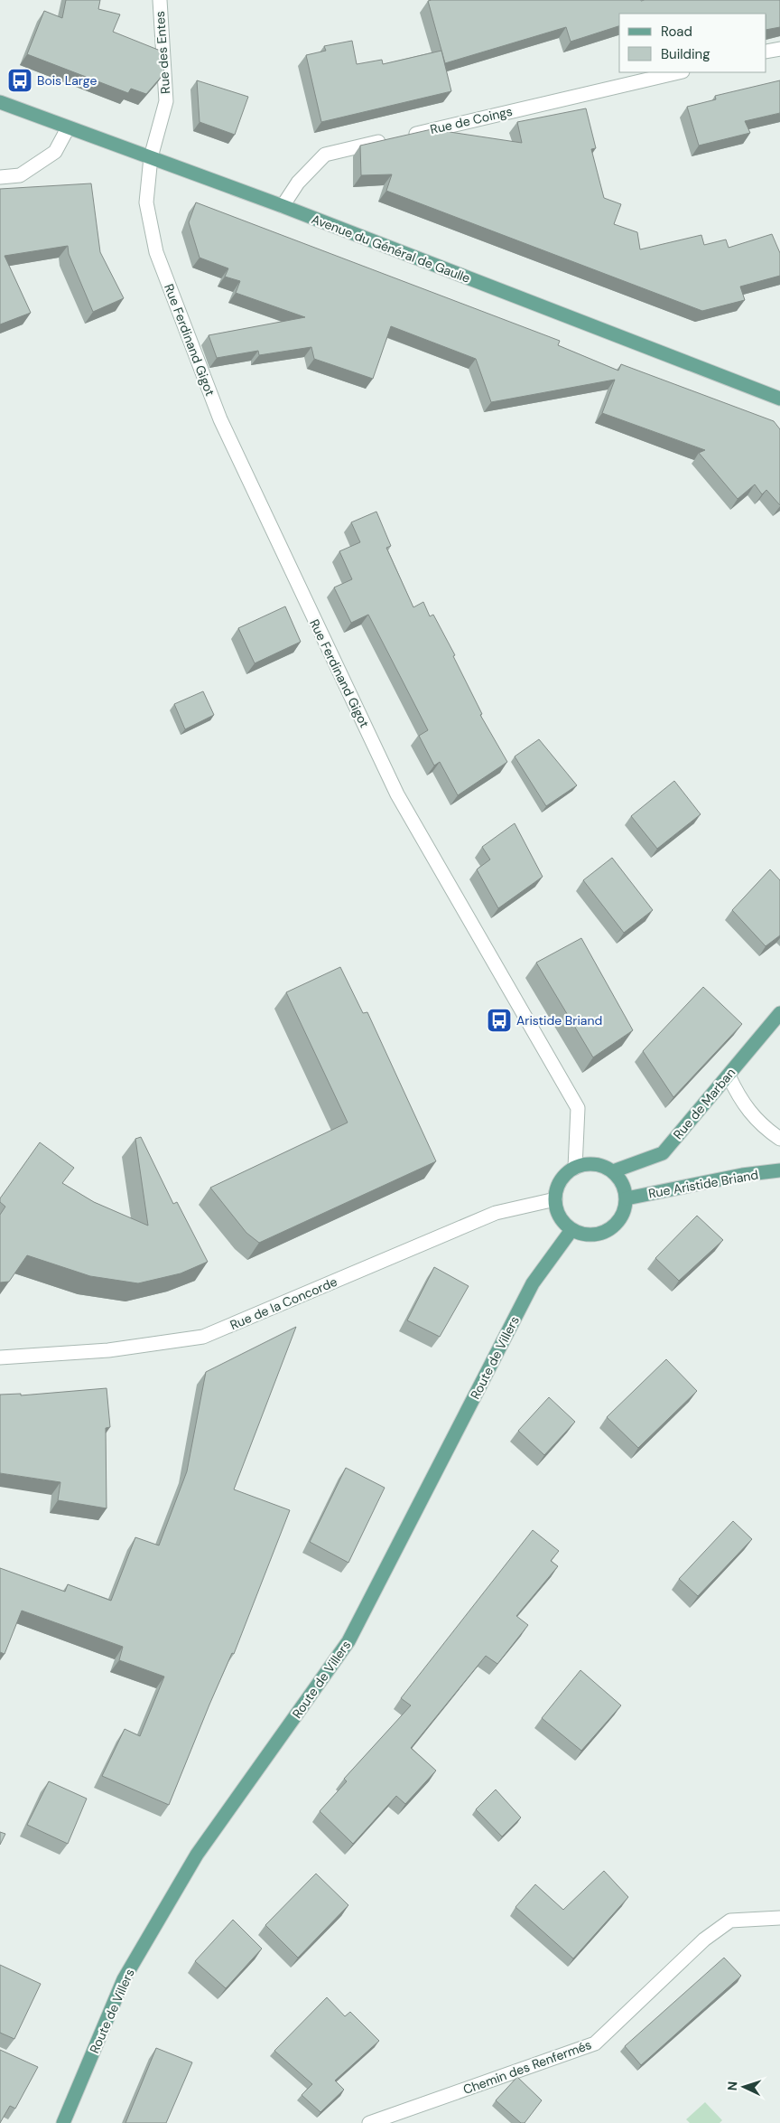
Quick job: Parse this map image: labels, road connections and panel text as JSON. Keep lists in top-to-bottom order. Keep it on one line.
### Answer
{"streets":{"main road":["Avenue du Général de Gaulle","Rue de Marban","Rue Aristide Briand","Route de Villers"],"street":["Rue des Entes","Rue de Coings","Rue Ferdinand Gigot","Rue de la Concorde","Chemin des Renfermés"]},"crossings":[["Rue des Entes","Avenue du Général de Gaulle"],["Rue des Entes","Rue Ferdinand Gigot"],["Rue de Coings","Avenue du Général de Gaulle"],["Avenue du Général de Gaulle","Rue Ferdinand Gigot"],["Rue Ferdinand Gigot","Rue de Marban"],["Rue Ferdinand Gigot","Rue Aristide Briand"],["Rue Ferdinand Gigot","Rue de la Concorde"],["Rue Ferdinand Gigot","Route de Villers"],["Rue de Marban","Rue Aristide Briand"],["Rue de Marban","Rue de la Concorde"],["Rue de Marban","Route de Villers"],["Rue Aristide Briand","Rue de la Concorde"],["Rue Aristide Briand","Route de Villers"],["Rue de la Concorde","Route de Villers"]],"places":{"bus stop":["Bois Large","Aristide Briand"]},"legend":["Road","Building"],"north":"left"}
